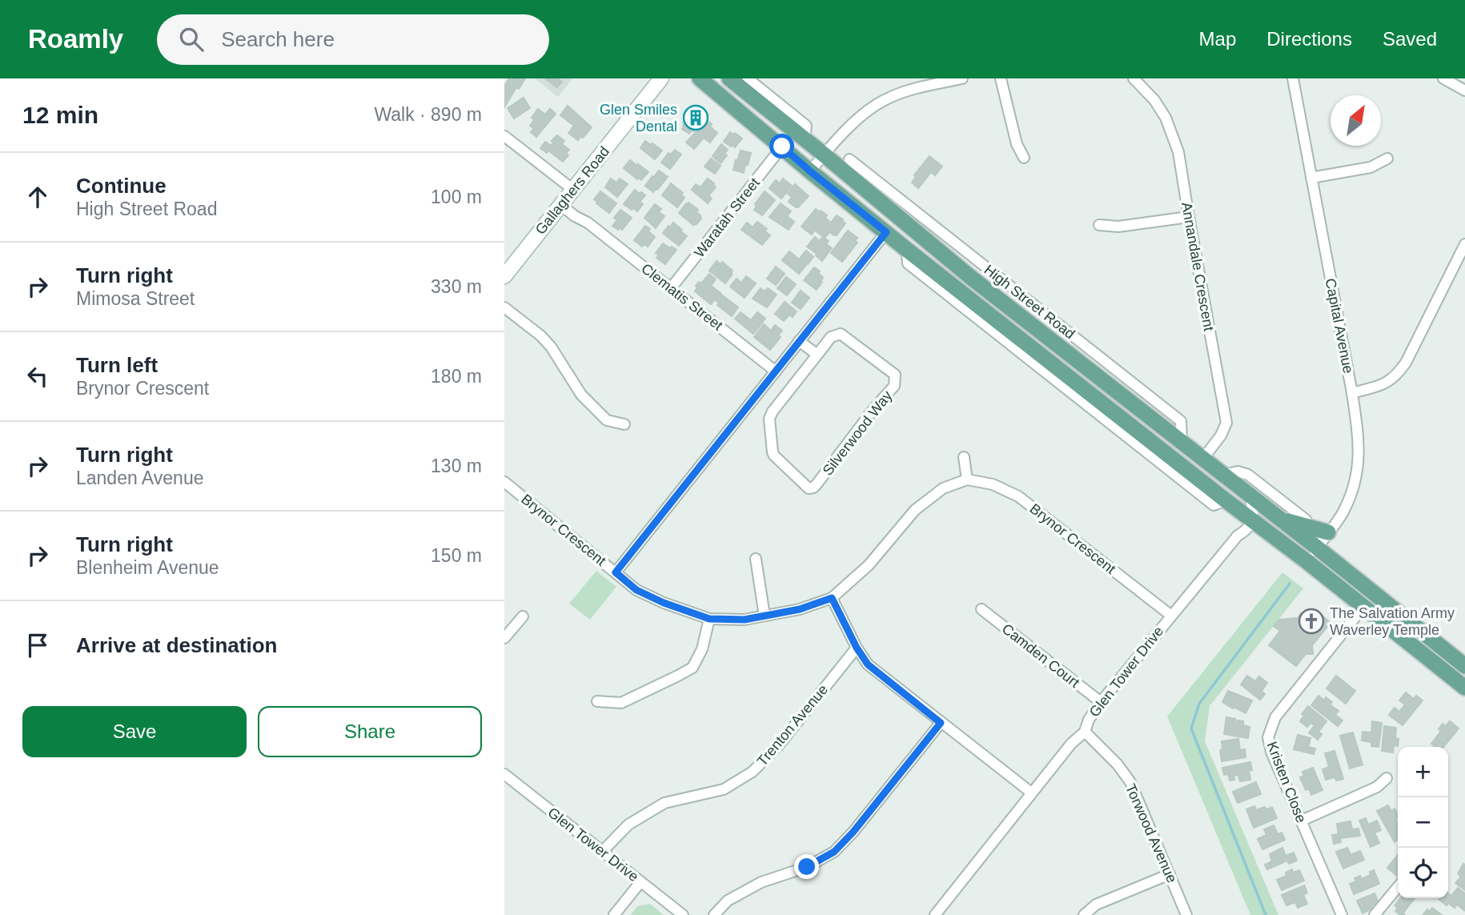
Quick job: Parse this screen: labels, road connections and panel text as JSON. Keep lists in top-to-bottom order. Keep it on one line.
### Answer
{"streets":{"main road":["High Street Road"],"street":["Gallaghers Road","Waratah Street","Annandale Crescent","Clematis Street","Capital Avenue","Silverwood Way","Brynor Crescent","Camden Court","Glen Tower Drive","Trenton Avenue","Kristen Close","Torwood Avenue"]},"crossings":[["Gallaghers Road","Clematis Street"],["Waratah Street","Clematis Street"],["Annandale Crescent","High Street Road"],["High Street Road","Capital Avenue"],["Brynor Crescent","Glen Tower Drive"],["Camden Court","Glen Tower Drive"],["Glen Tower Drive","Trenton Avenue"],["Glen Tower Drive","Torwood Avenue"]],"places":{"building":["Glen Smiles Dental"],"church":["The Salvation Army Waverley Temple"]},"north":"top right","page":{"header":"Roamly","search":"Search here","nav":["Map","Directions","Saved"],"heading":["12 min","Walk · 890 m"],"list":[["Continue","High Street Road","100 m"],["Turn right","Mimosa Street","330 m"],["Turn left","Brynor Crescent","180 m"],["Turn right","Landen Avenue","130 m"],["Turn right","Blenheim Avenue","150 m"],"Arrive at destination"],"buttons":["Save","Share"],"map_buttons":["+","−"]}}
